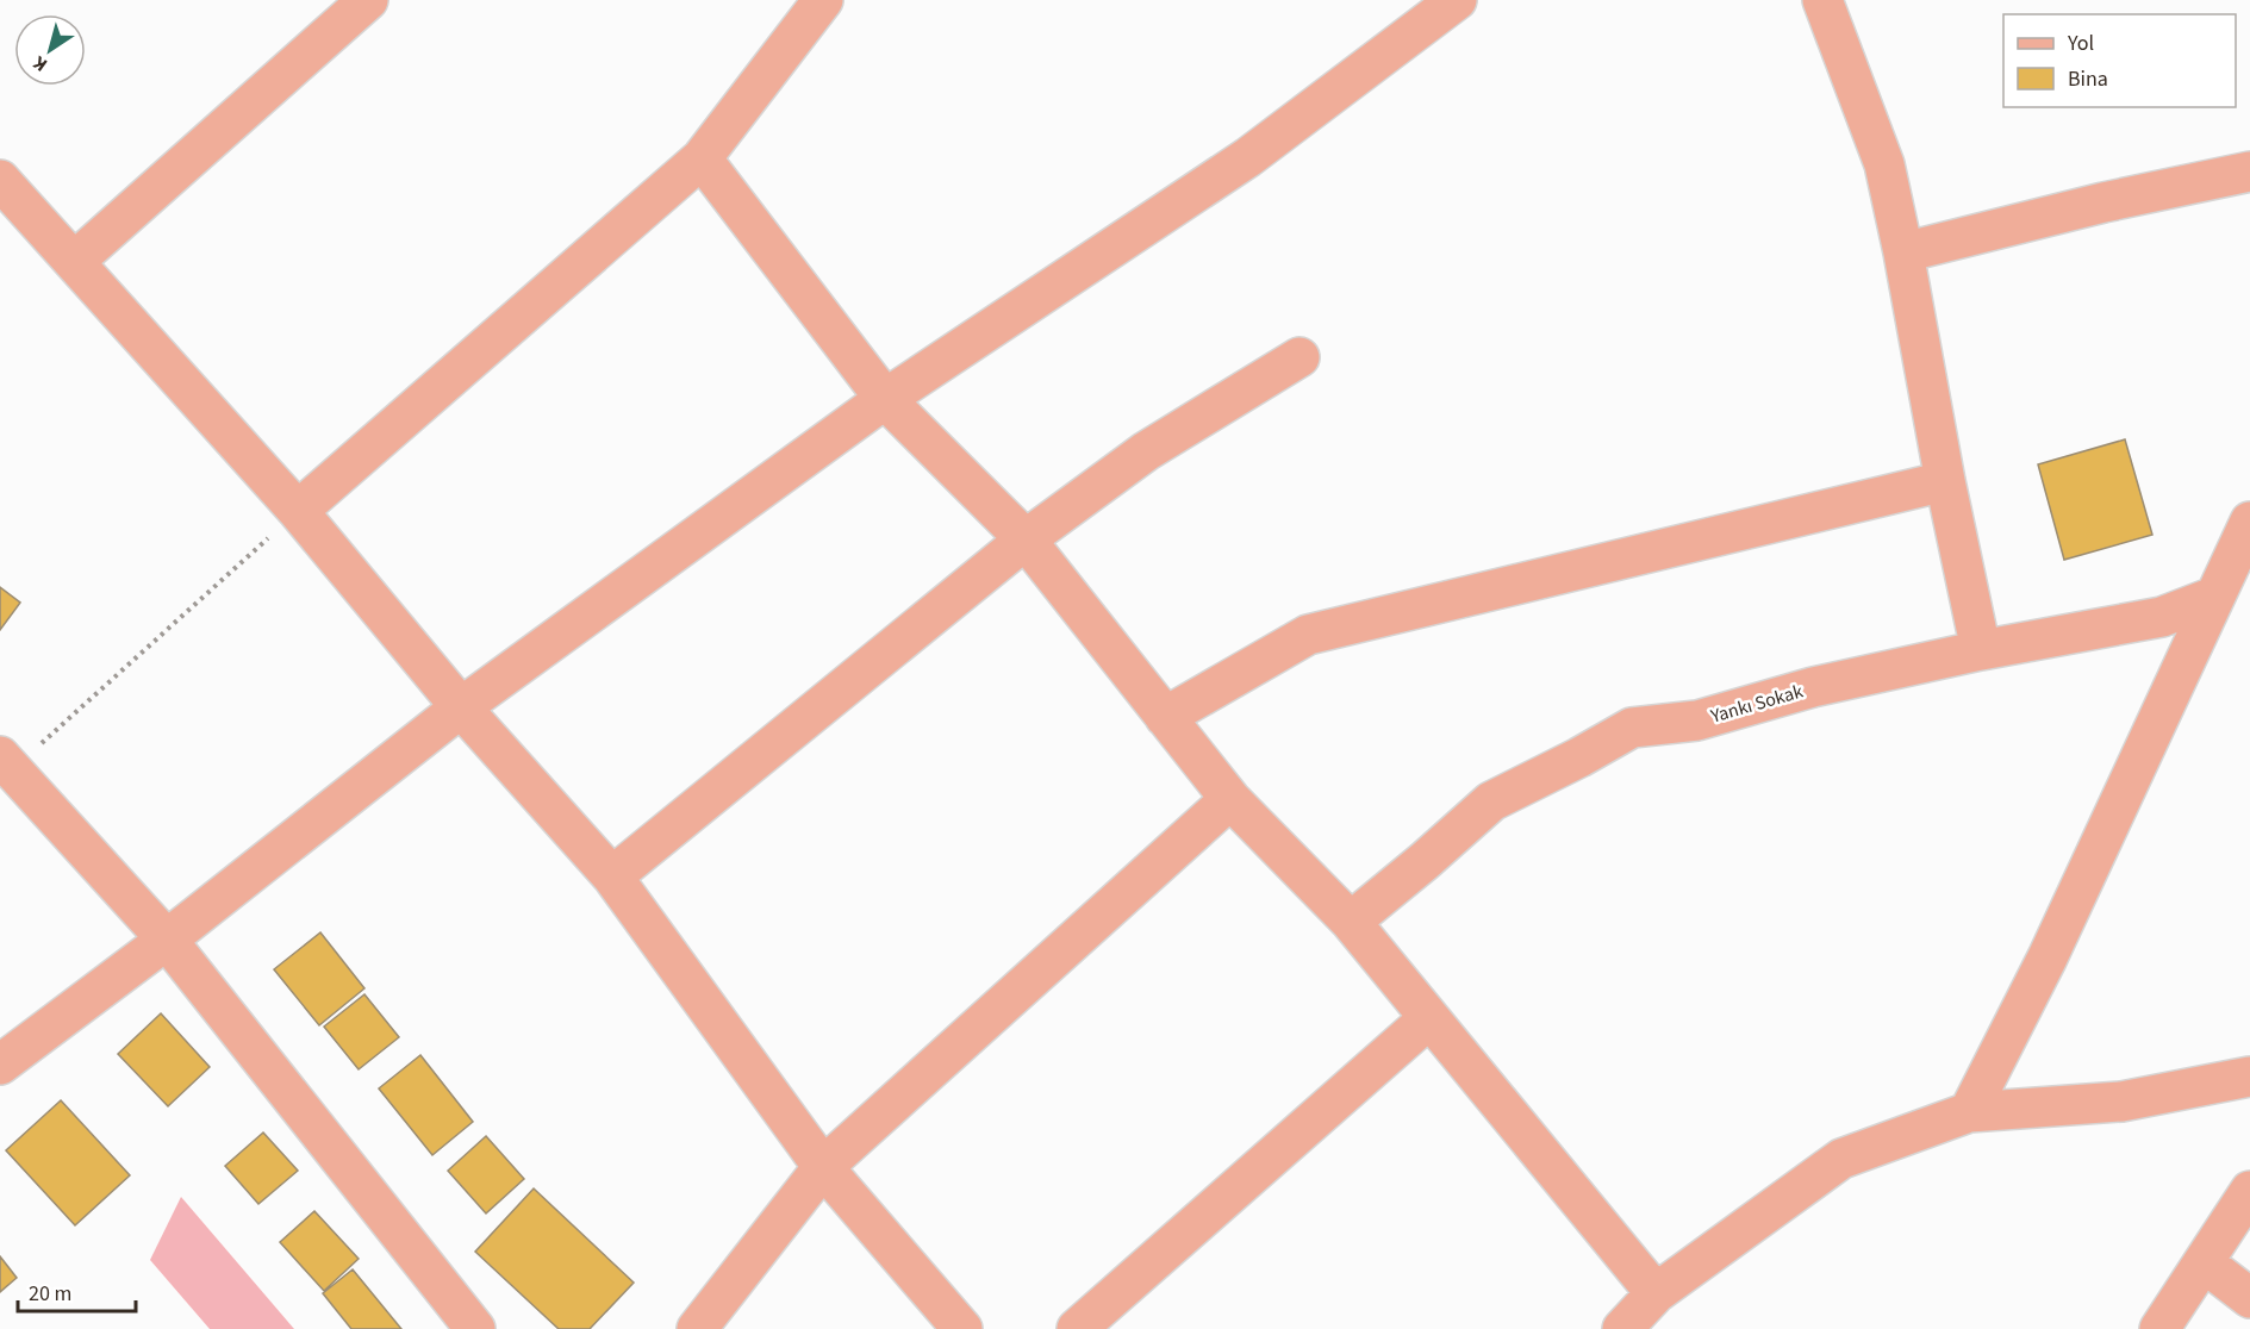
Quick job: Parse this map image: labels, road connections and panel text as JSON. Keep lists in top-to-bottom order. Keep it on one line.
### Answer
{"streets":{"street":["Yankı Sokak"]},"legend":["Yol","Bina"],"scale_bar":"20 m","north":"bottom left"}
